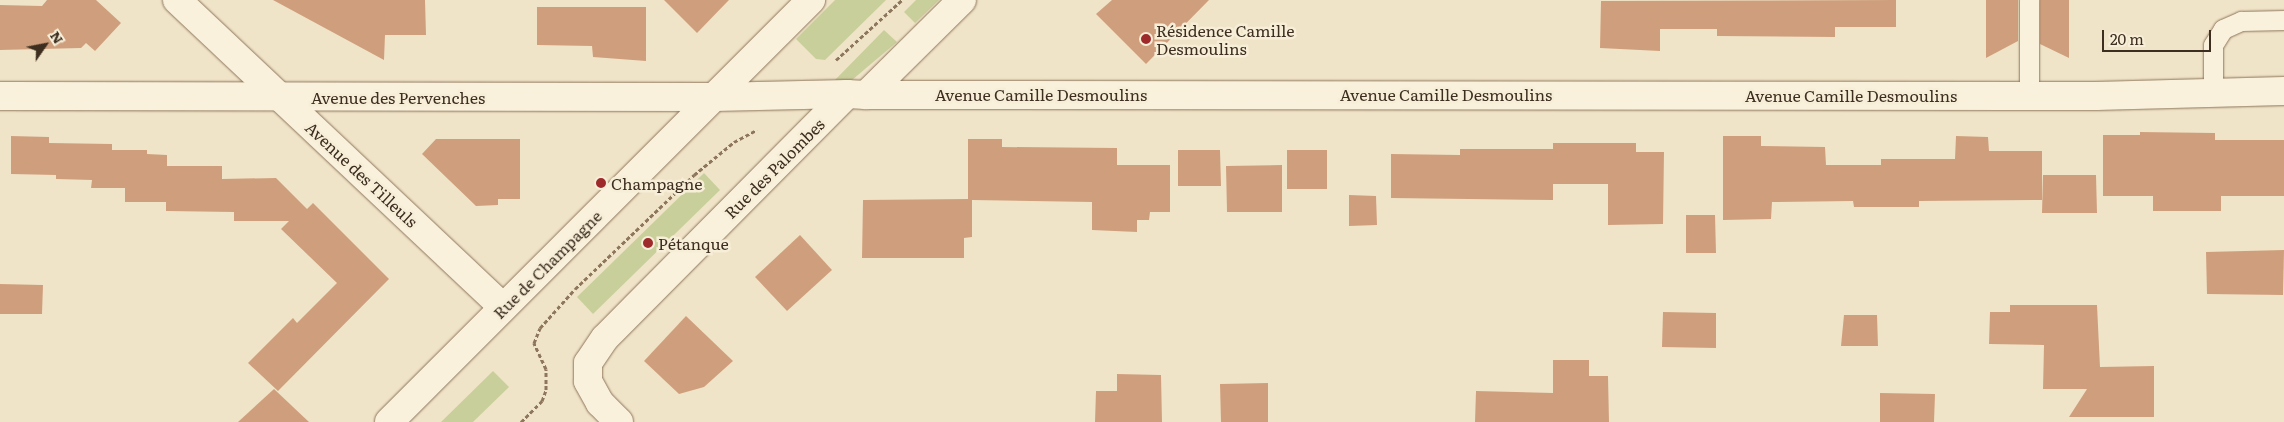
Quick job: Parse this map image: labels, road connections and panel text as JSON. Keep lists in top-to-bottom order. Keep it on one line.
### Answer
{"streets":{"street":["Avenue Camille Desmoulins","Avenue des Pervenches","Rue des Palombes","Avenue des Tilleuls","Rue de Champagne"]},"crossings":[["Avenue Camille Desmoulins","Avenue des Pervenches"],["Avenue Camille Desmoulins","Rue des Palombes"],["Avenue des Pervenches","Avenue des Tilleuls"],["Avenue des Pervenches","Rue de Champagne"],["Avenue des Tilleuls","Rue de Champagne"]],"places":["Résidence Camille Desmoulins","Champagne","Pétanque"],"scale_bar":"20 m","north":"top right"}
